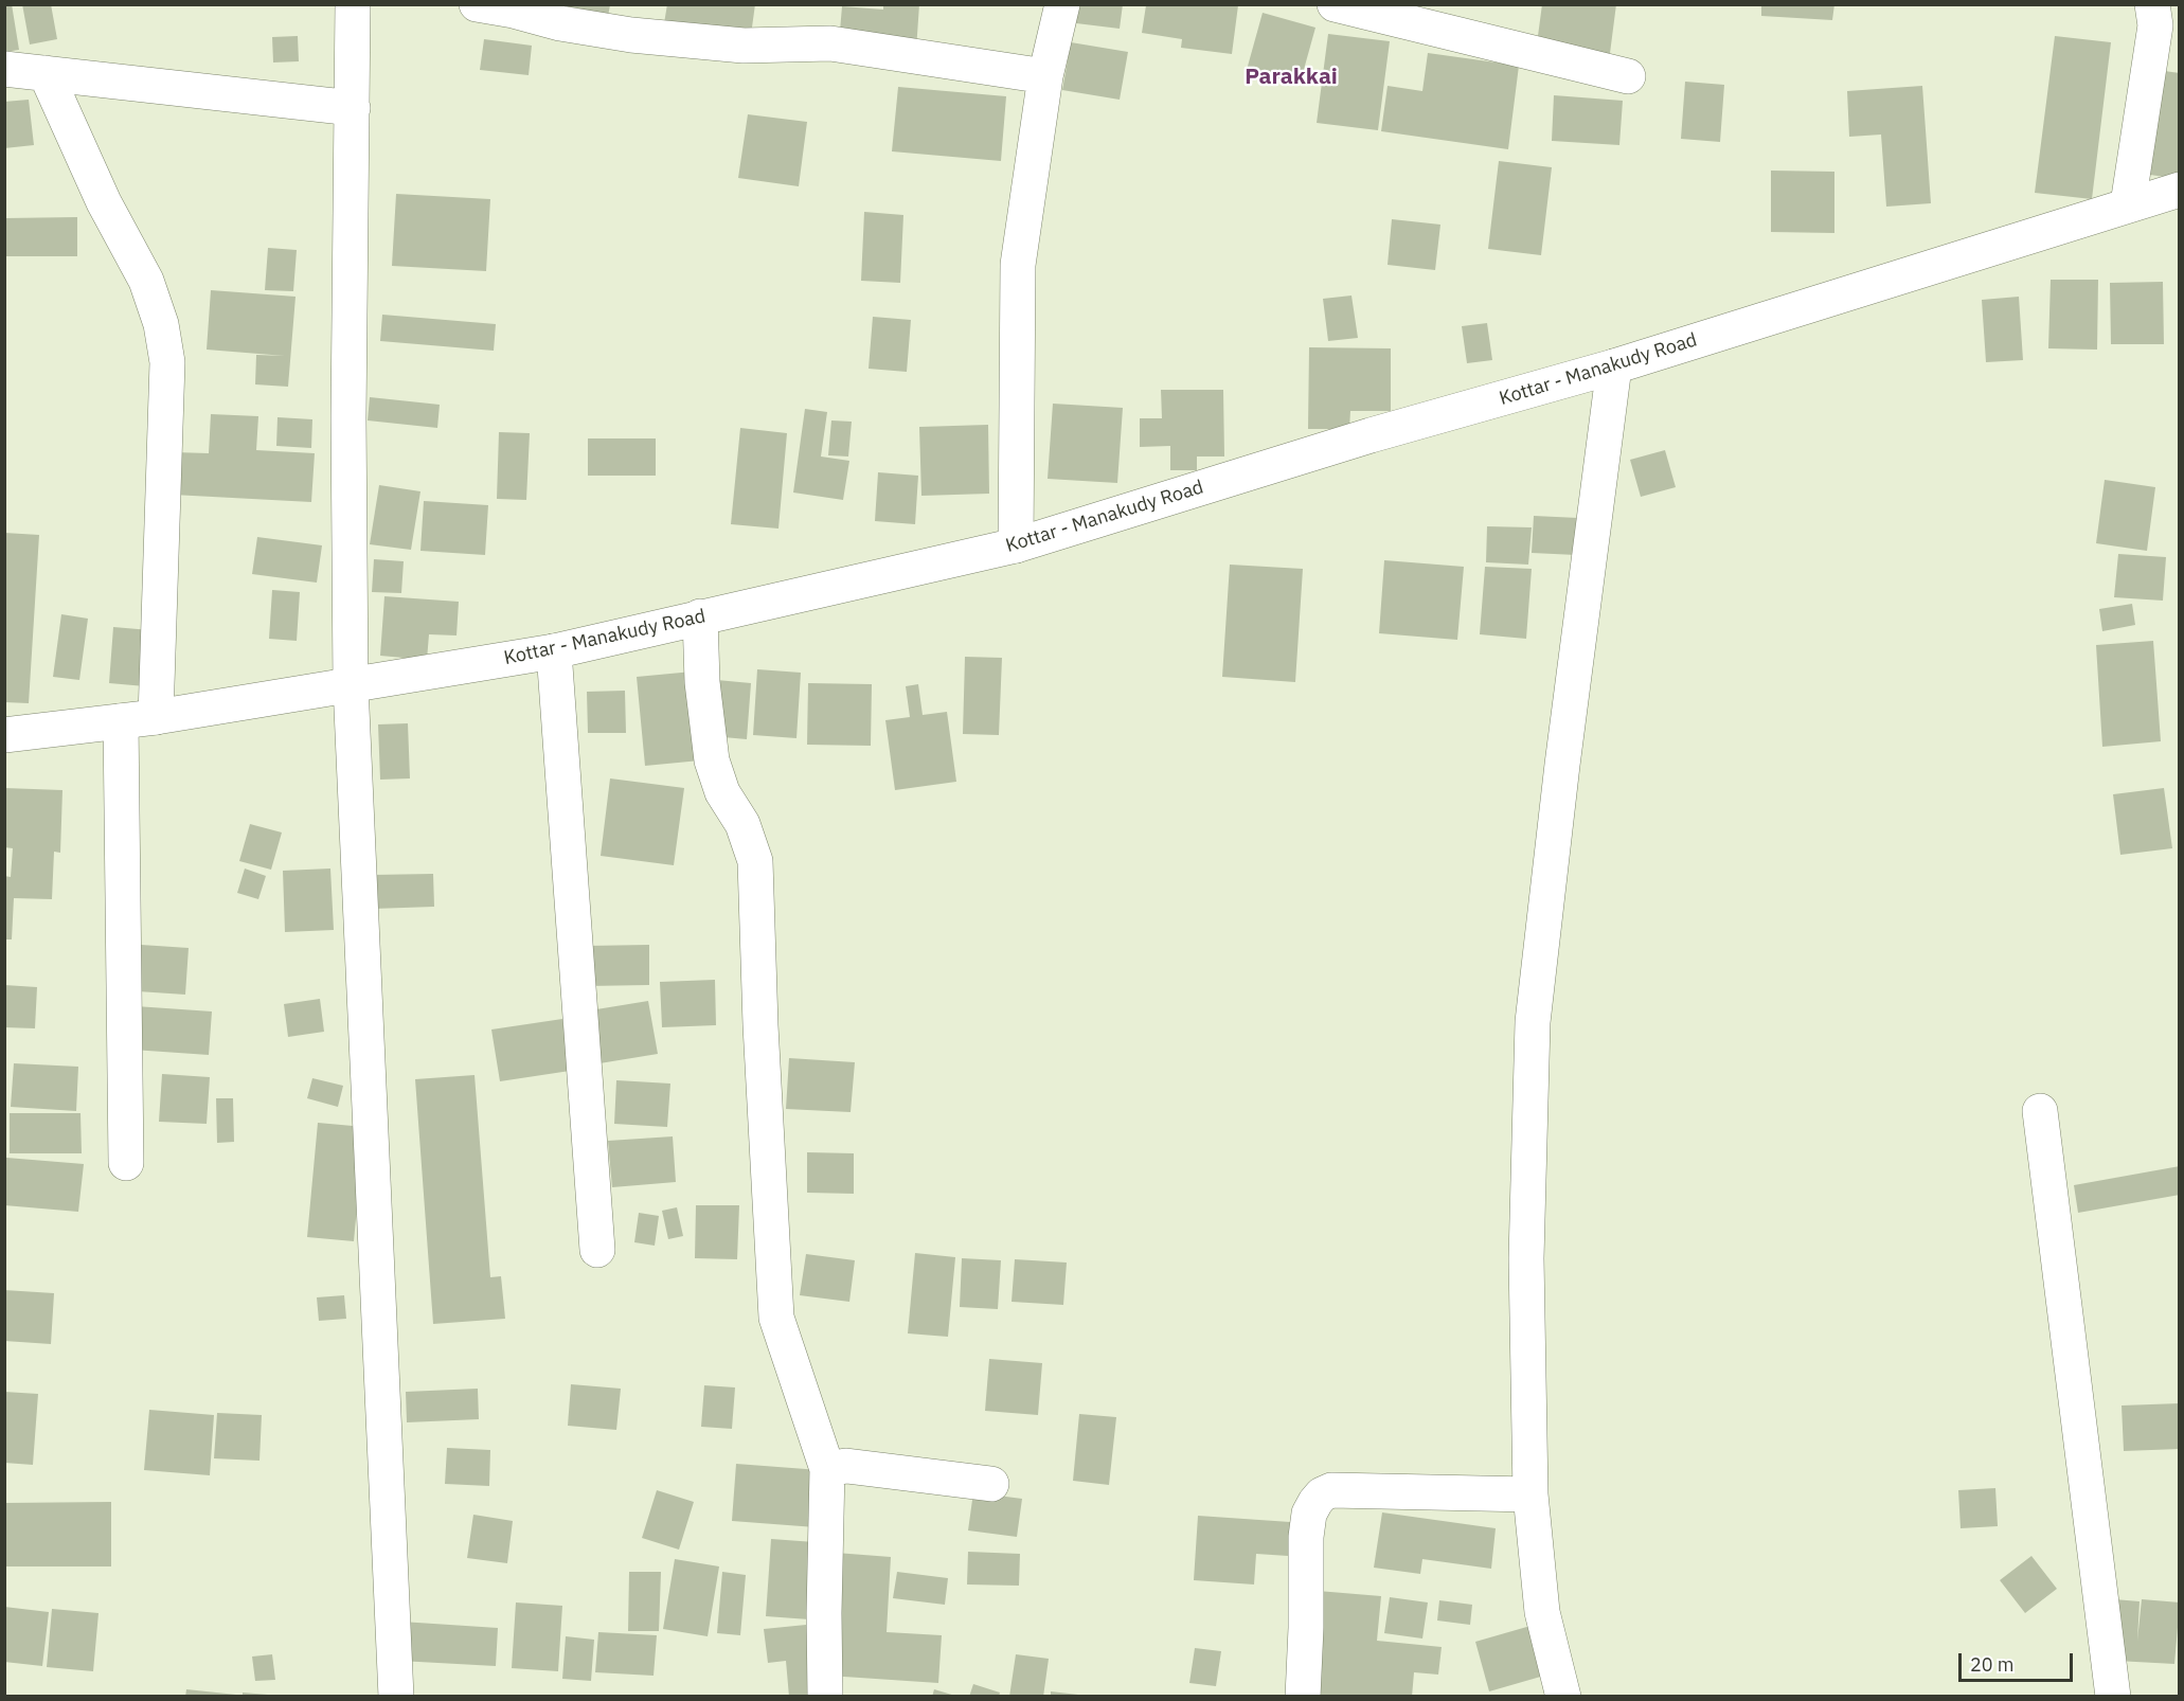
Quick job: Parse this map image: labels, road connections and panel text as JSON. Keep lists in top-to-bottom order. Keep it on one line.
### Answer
{"streets":{"street":["Kottar - Manakudy Road"]},"districts":["Parakkai"],"scale_bar":"20 m"}
